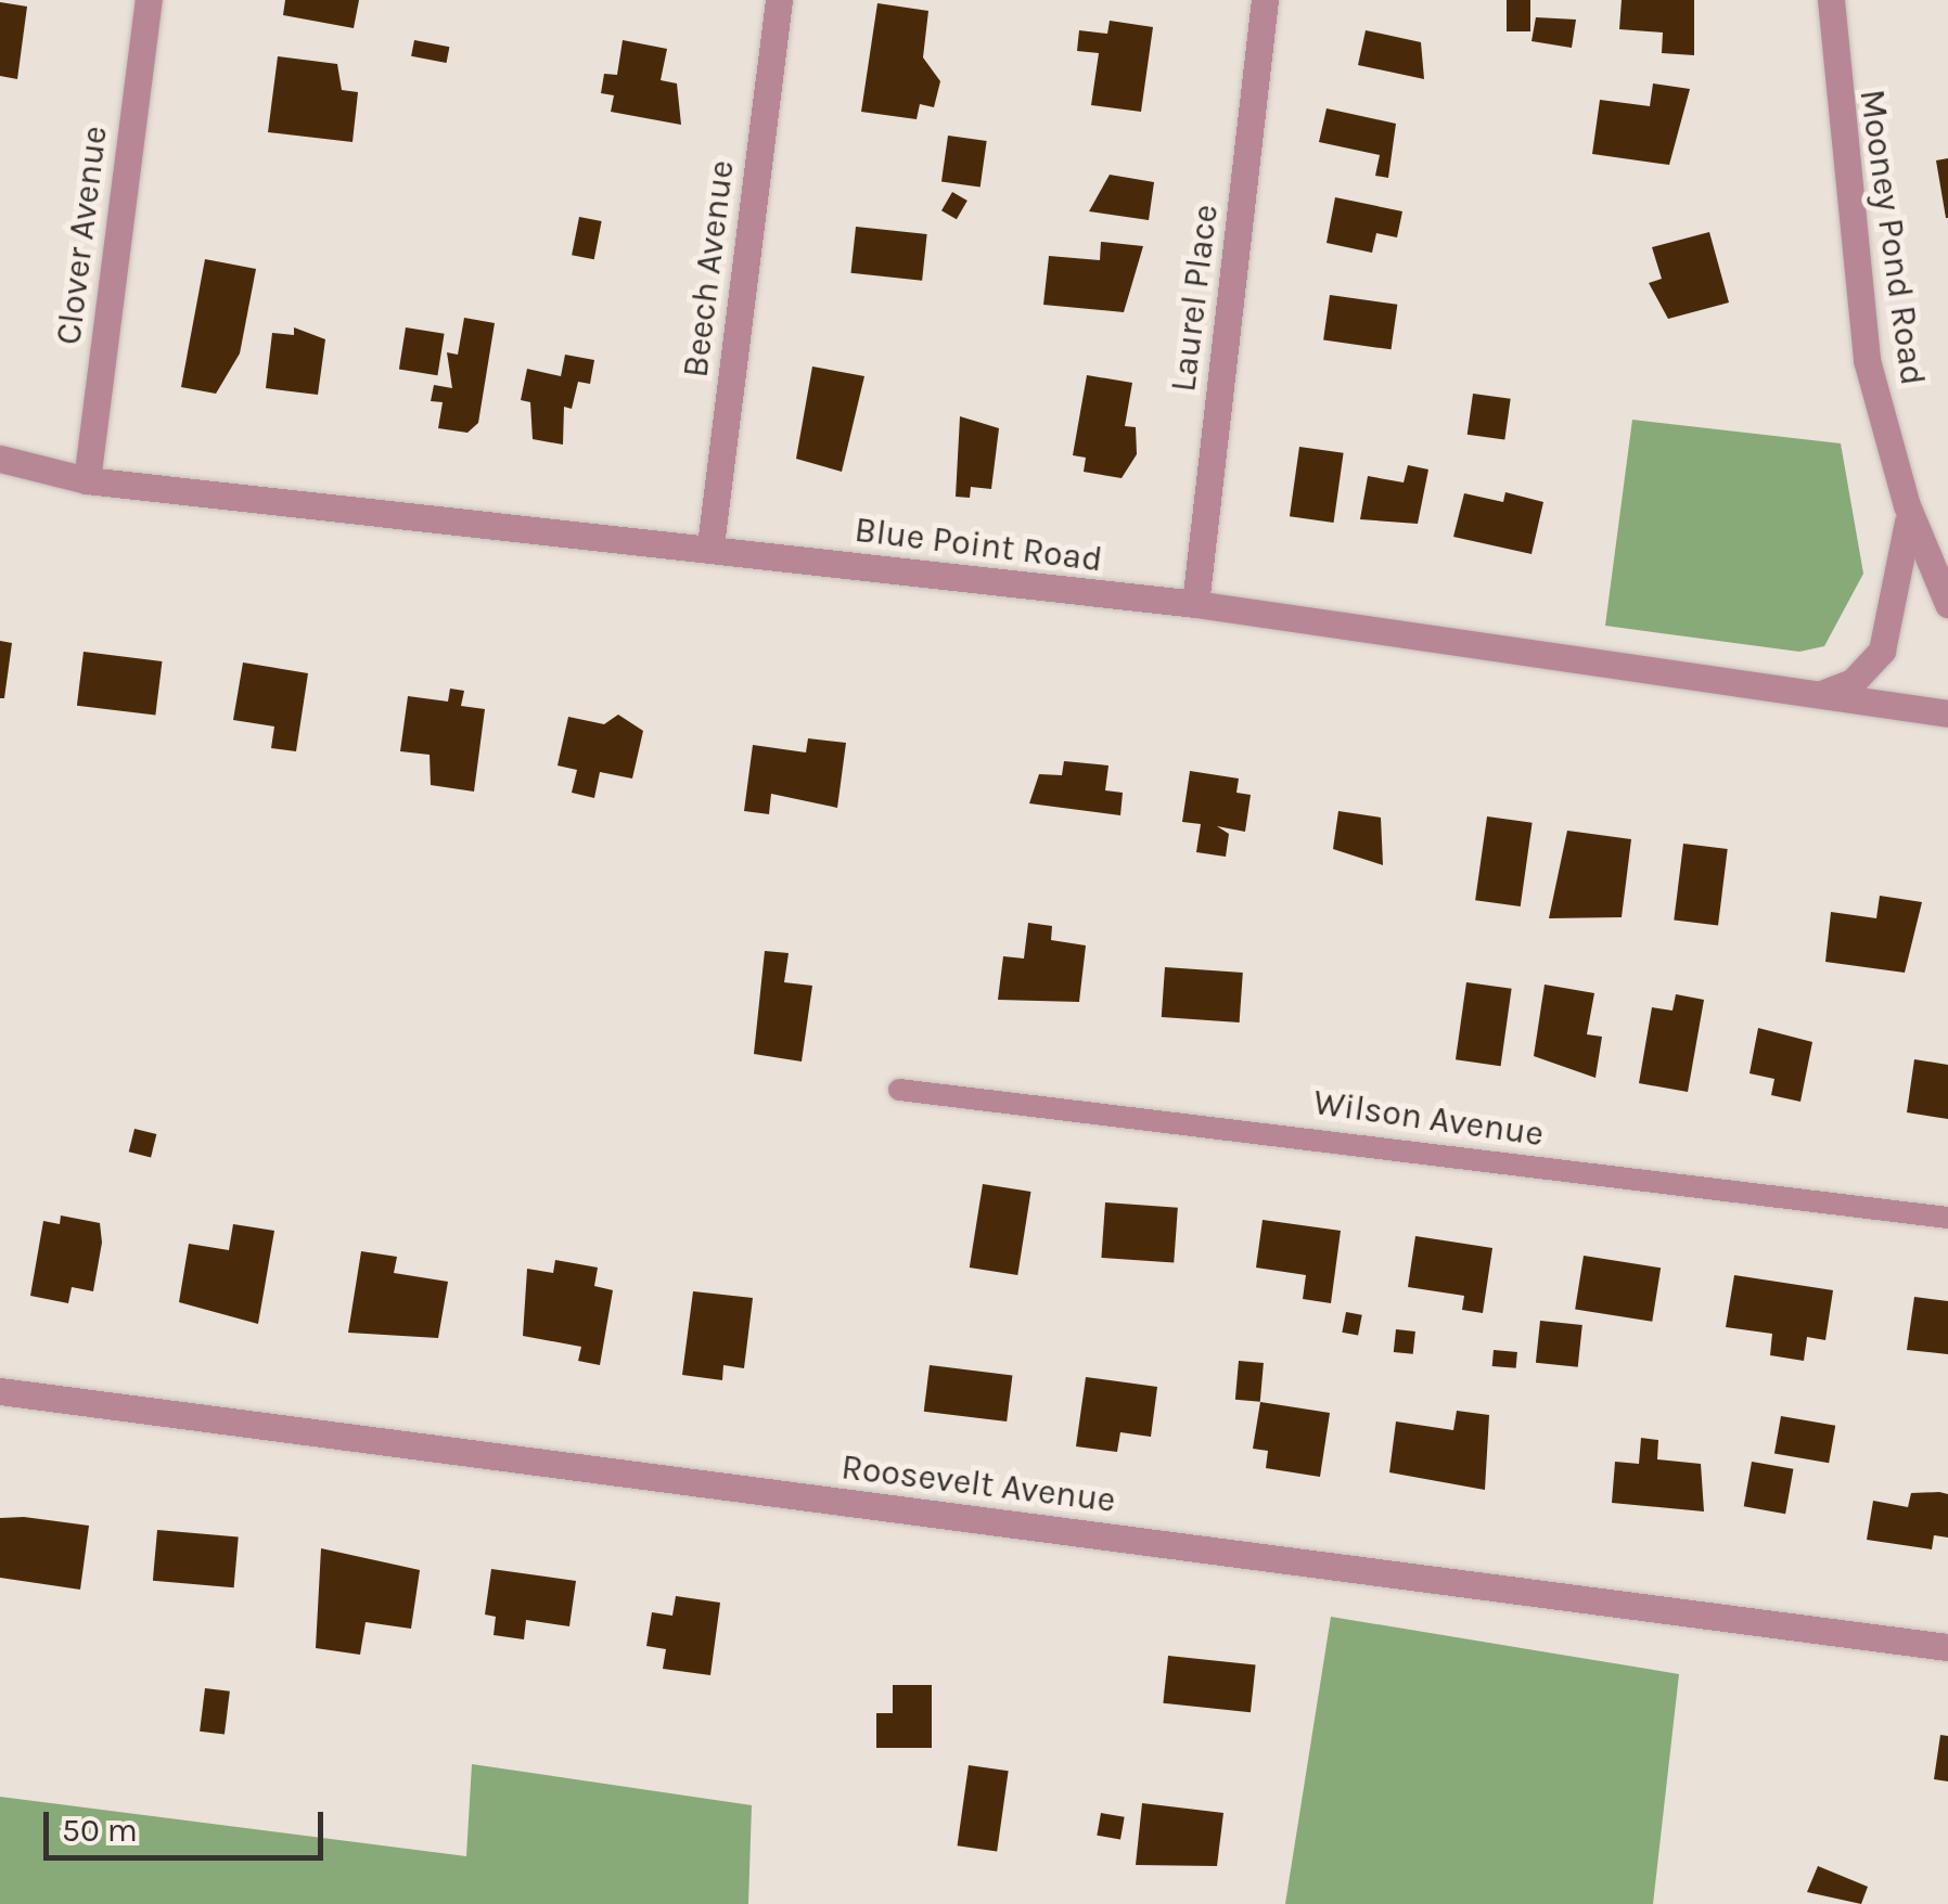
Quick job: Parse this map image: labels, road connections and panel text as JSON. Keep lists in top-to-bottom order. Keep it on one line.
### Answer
{"streets":{"street":["Clover Avenue","Mooney Pond Road","Beech Avenue","Laurel Place","Blue Point Road","Roosevelt Avenue"],"lane":["Wilson Avenue"]},"crossings":[["Clover Avenue","Blue Point Road"],["Beech Avenue","Blue Point Road"],["Laurel Place","Blue Point Road"]],"scale_bar":"50 m"}
